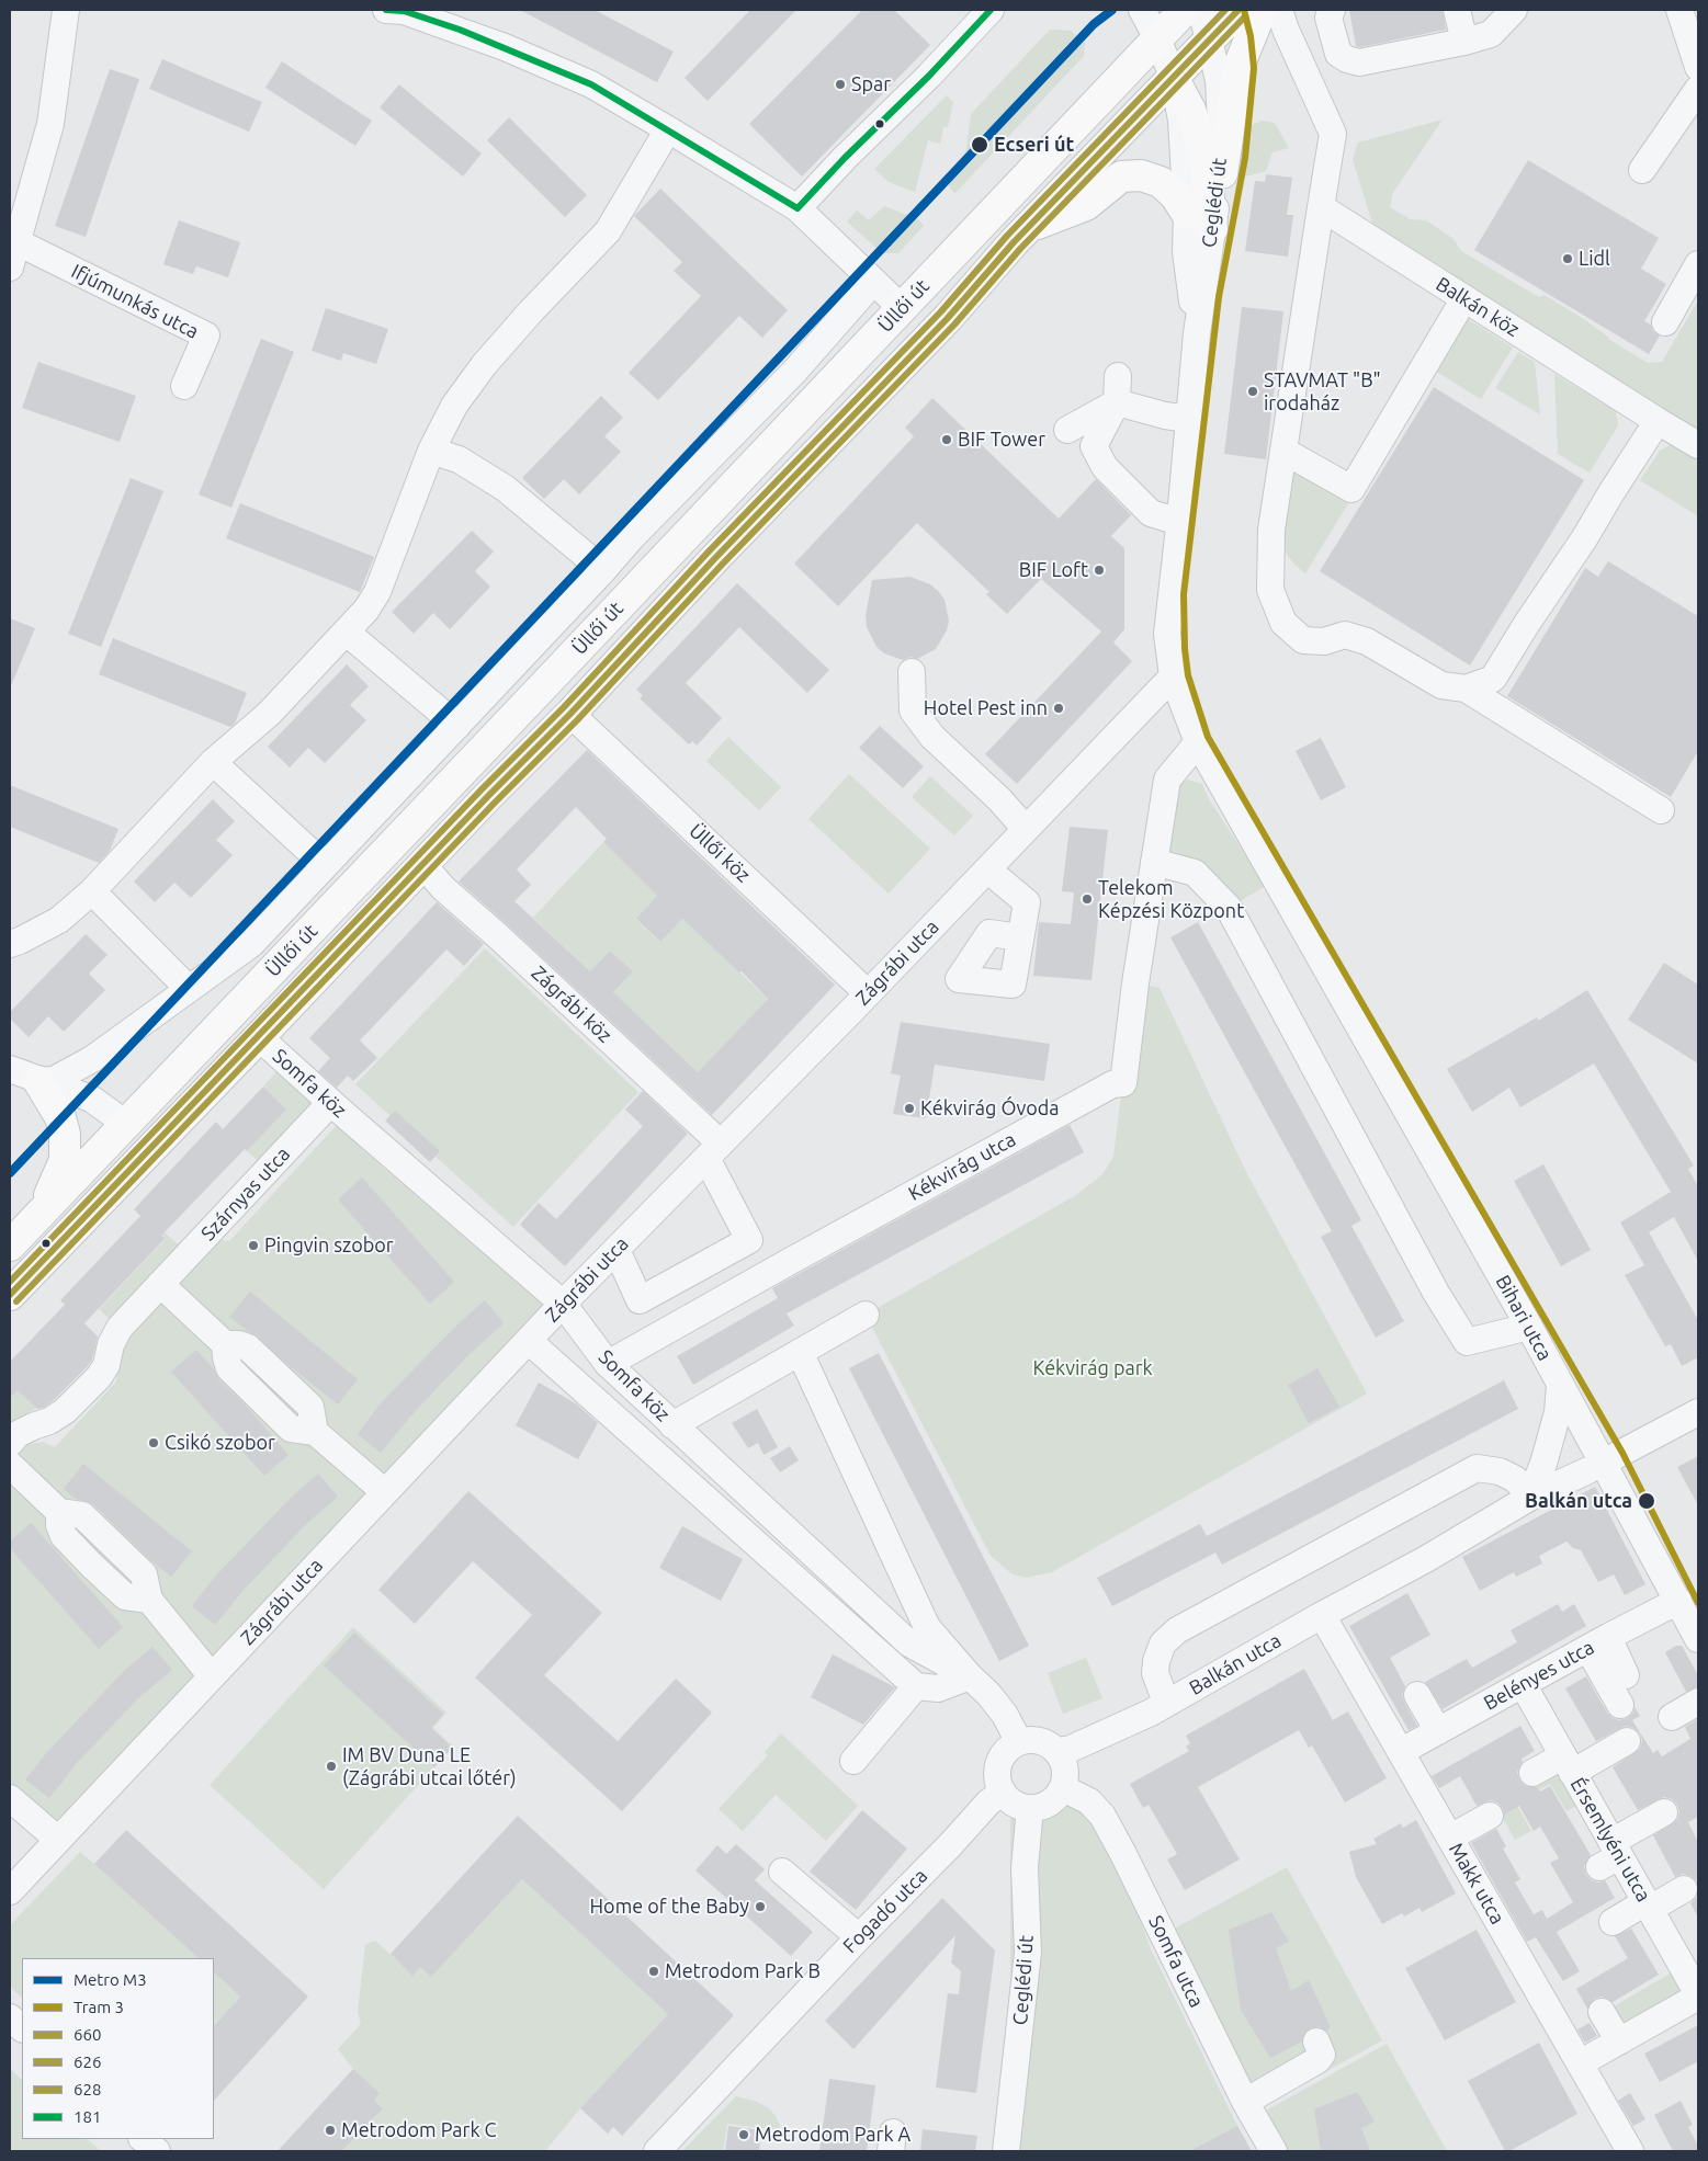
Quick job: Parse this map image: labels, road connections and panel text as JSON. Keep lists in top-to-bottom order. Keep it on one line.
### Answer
{"streets":{"main road":["Üllői út"],"street":["Ceglédi út","Ifjúmunkás utca","Balkán köz","Üllői köz","Zágrábi utca","Zágrábi köz","Somfa köz","Kékvirág utca","Szárnyas utca","Bihari utca","Balkán utca","Belényes utca","Érsemlyéni utca","Makk utca","Fogadó utca","Somfa utca"]},"crossings":[["Ceglédi út","Üllői út"],["Ceglédi út","Zágrábi utca"],["Ceglédi út","Somfa köz"],["Ceglédi út","Kékvirág utca"],["Ceglédi út","Bihari utca"],["Ceglédi út","Balkán utca"],["Ceglédi út","Fogadó utca"],["Ceglédi út","Somfa utca"],["Üllői út","Üllői köz"],["Üllői út","Zágrábi köz"],["Üllői út","Somfa köz"],["Üllői köz","Zágrábi utca"],["Zágrábi utca","Zágrábi köz"],["Zágrábi utca","Somfa köz"],["Somfa köz","Kékvirág utca"],["Somfa köz","Szárnyas utca"],["Somfa köz","Balkán utca"],["Somfa köz","Fogadó utca"],["Somfa köz","Somfa utca"],["Kékvirág utca","Bihari utca"],["Bihari utca","Balkán utca"],["Bihari utca","Belényes utca"],["Balkán utca","Makk utca"],["Balkán utca","Fogadó utca"],["Balkán utca","Somfa utca"],["Belényes utca","Érsemlyéni utca"],["Belényes utca","Makk utca"],["Fogadó utca","Somfa utca"]],"parks":["Kékvirág park"],"places":["Spar","Ecseri út","Lidl","STAVMAT \"B\" irodaház","BIF Tower","BIF Loft","Hotel Pest inn","Telekom Képzési Központ","Kékvirág Óvoda","Pingvin szobor","Csikó szobor","Balkán utca","IM BV Duna LE (Zágrábi utcai lőtér)","Home of the Baby","Metrodom Park B","Metrodom Park C","Metrodom Park A"],"lines":["metro line M3","tram line 3","transit line 660","transit line 628","transit line 181","transit line 626"],"legend":["Metro M3","Tram 3","660","626","628","181"]}
